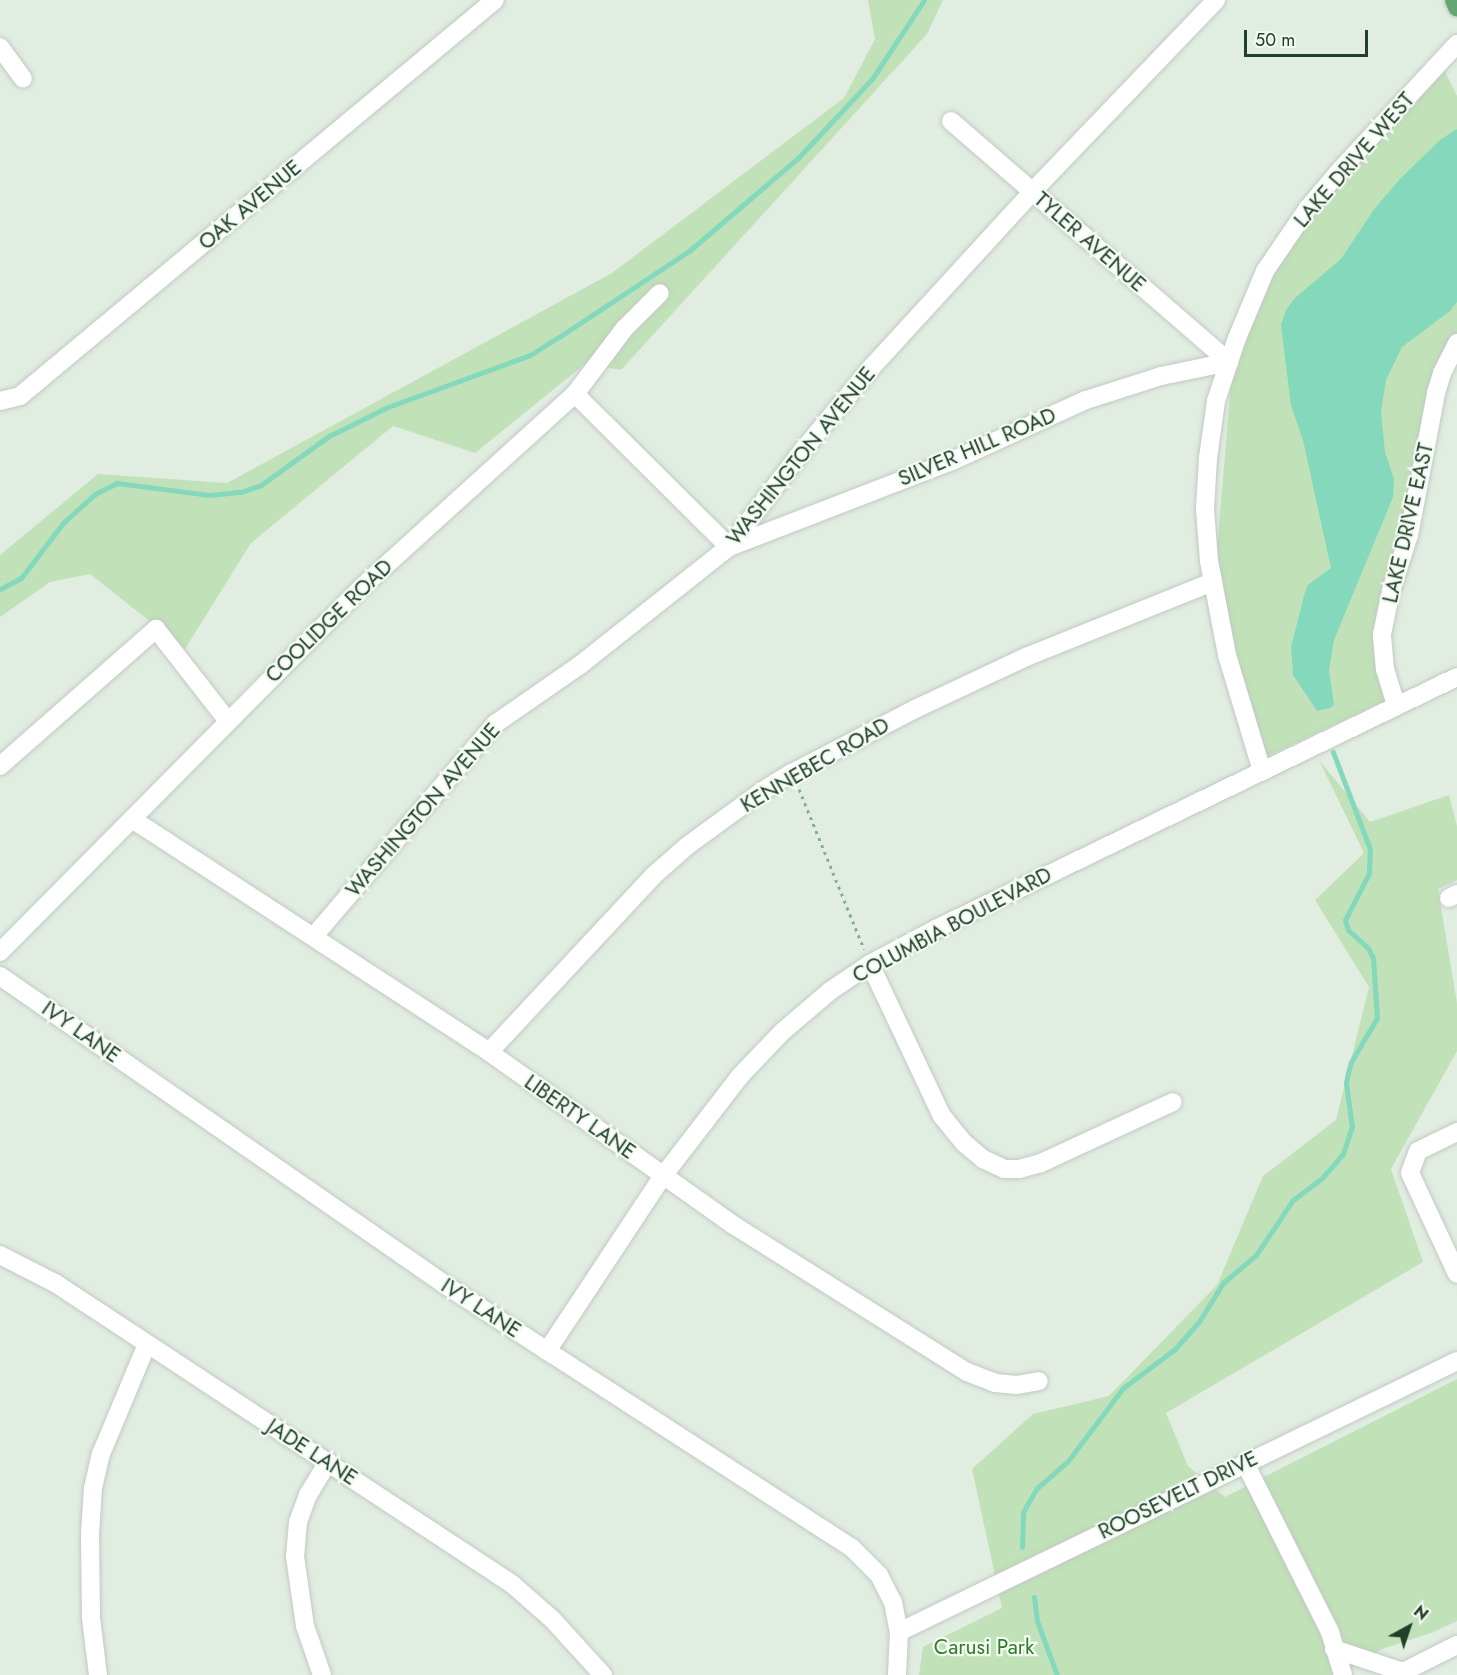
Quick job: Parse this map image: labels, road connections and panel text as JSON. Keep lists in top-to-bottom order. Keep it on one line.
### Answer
{"streets":{"street":["LAKE DRIVE WEST","OAK AVENUE","TYLER AVENUE","SILVER HILL ROAD","WASHINGTON AVENUE","LAKE DRIVE EAST","COOLIDGE ROAD","KENNEBEC ROAD","COLUMBIA BOULEVARD","IVY LANE","LIBERTY LANE","JADE LANE","ROOSEVELT DRIVE"]},"crossings":[["LAKE DRIVE WEST","TYLER AVENUE"],["LAKE DRIVE WEST","SILVER HILL ROAD"],["LAKE DRIVE WEST","KENNEBEC ROAD"],["LAKE DRIVE WEST","COLUMBIA BOULEVARD"],["TYLER AVENUE","SILVER HILL ROAD"],["TYLER AVENUE","WASHINGTON AVENUE"],["SILVER HILL ROAD","WASHINGTON AVENUE"],["WASHINGTON AVENUE","LIBERTY LANE"],["LAKE DRIVE EAST","COLUMBIA BOULEVARD"],["COOLIDGE ROAD","LIBERTY LANE"],["KENNEBEC ROAD","LIBERTY LANE"],["COLUMBIA BOULEVARD","IVY LANE"],["COLUMBIA BOULEVARD","LIBERTY LANE"],["IVY LANE","ROOSEVELT DRIVE"]],"parks":["Carusi Park"],"scale_bar":"50 m","north":"top right"}
